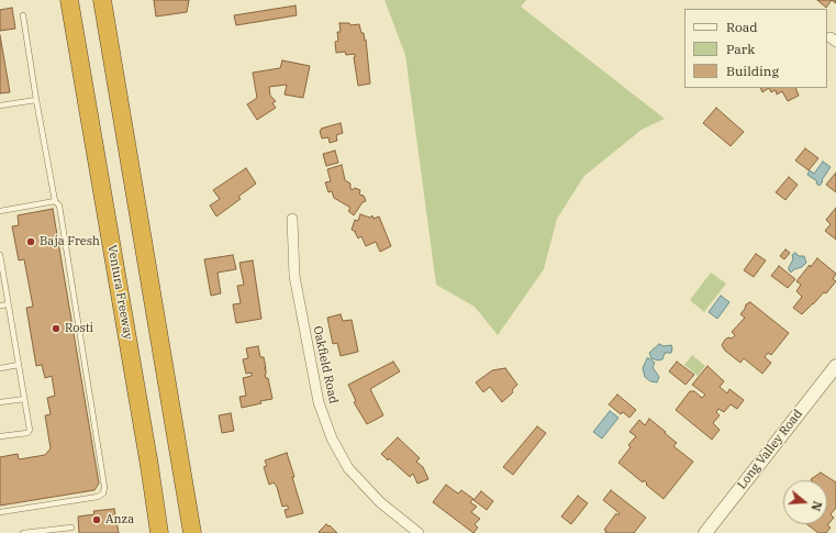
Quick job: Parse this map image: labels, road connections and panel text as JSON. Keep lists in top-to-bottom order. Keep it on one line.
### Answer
{"streets":{"highway":["Ventura Freeway"],"street":["Oakfield Road","Long Valley Road"]},"places":["Baja Fresh","Rosti","Anza"],"legend":["Road","Park","Building"],"north":"right"}
